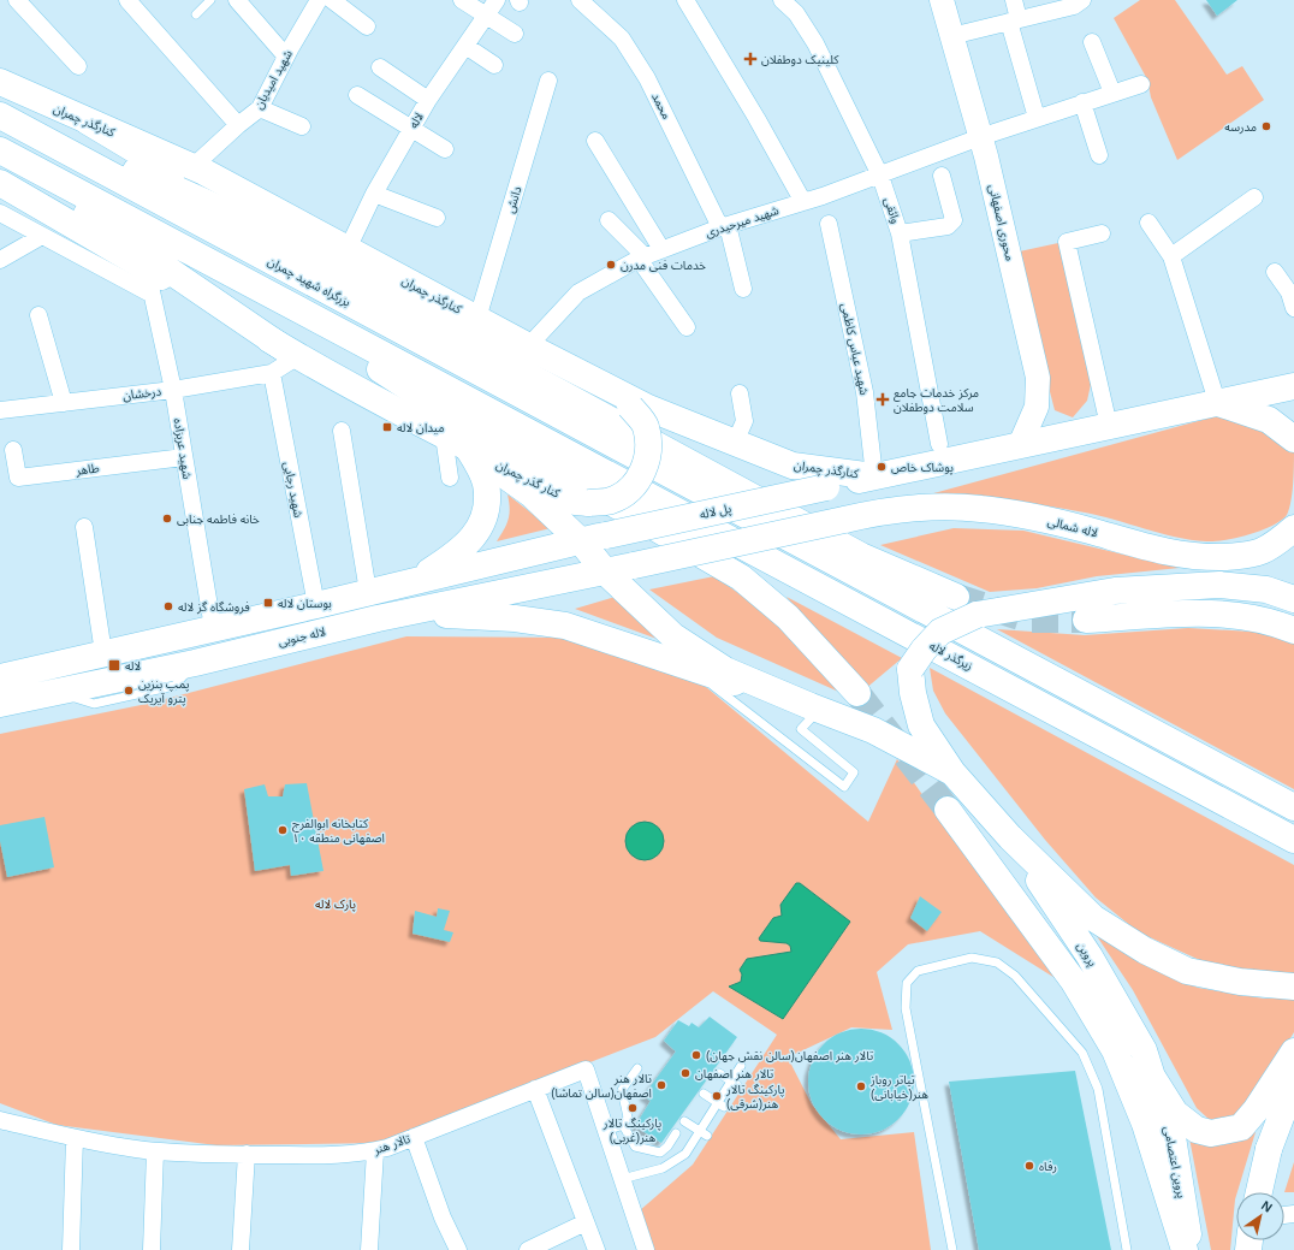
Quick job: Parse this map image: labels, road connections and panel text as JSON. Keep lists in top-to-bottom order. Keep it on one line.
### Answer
{"streets":{"main road":["کنارگذر چمران","محوری اصفهانی","بزرگراه شهید چمران","کنار گذر چمران","پل لاله","لاله شمالی","لاله جنوبی","زیرگذر لاله","پروین","پروین اعتصامی"],"street":["شهید امیدیان","محمد","لاله","دانش","واثقی","شهید میرحیدری","شهید عباس کاظمی","درخشان","شهید عربزاده","طاهر","شهید رجایی","تالار هنر"]},"crossings":[["شهید امیدیان","کنارگذر چمران"],["محمد","شهید میرحیدری"],["کنارگذر چمران","لاله"],["کنارگذر چمران","دانش"],["کنارگذر چمران","شهید میرحیدری"],["کنارگذر چمران","شهید عباس کاظمی"],["کنارگذر چمران","کنار گذر چمران"],["کنارگذر چمران","پل لاله"],["واثقی","شهید میرحیدری"],["شهید میرحیدری","محوری اصفهانی"],["شهید عباس کاظمی","پل لاله"],["درخشان","شهید عربزاده"],["درخشان","شهید رجایی"],["شهید عربزاده","طاهر"],["لاله شمالی","لاله جنوبی"],["پروین","پروین اعتصامی"]],"parks":["پارک لاله"],"places":{"health":["کلینیک دوطفلان","مرکز خدمات جامع سلامت دوطفلان"],"other":["مدرسه","خدمات فنی مدرن","پوشاک خاص","خانه فاطمه جنابی","فروشگاه گز لاله","پمپ بنزین پترو آیریک","کتابخانه ابوالفرج اصفهانی منطقه ۱۰","تالار هنر اصفهان(سالن نقش جهان)","تالار هنر اصفهان","تالار هنر اصفهان(سالن تماشا)","تیاتر روباز هنر(خیابانی)","پارکینگ تالار هنر(شرقی)","پارکینگ تالار هنر(غربی)","رفاه"],"transit":["میدان لاله","بوستان لاله","لاله"]},"north":"top right"}
